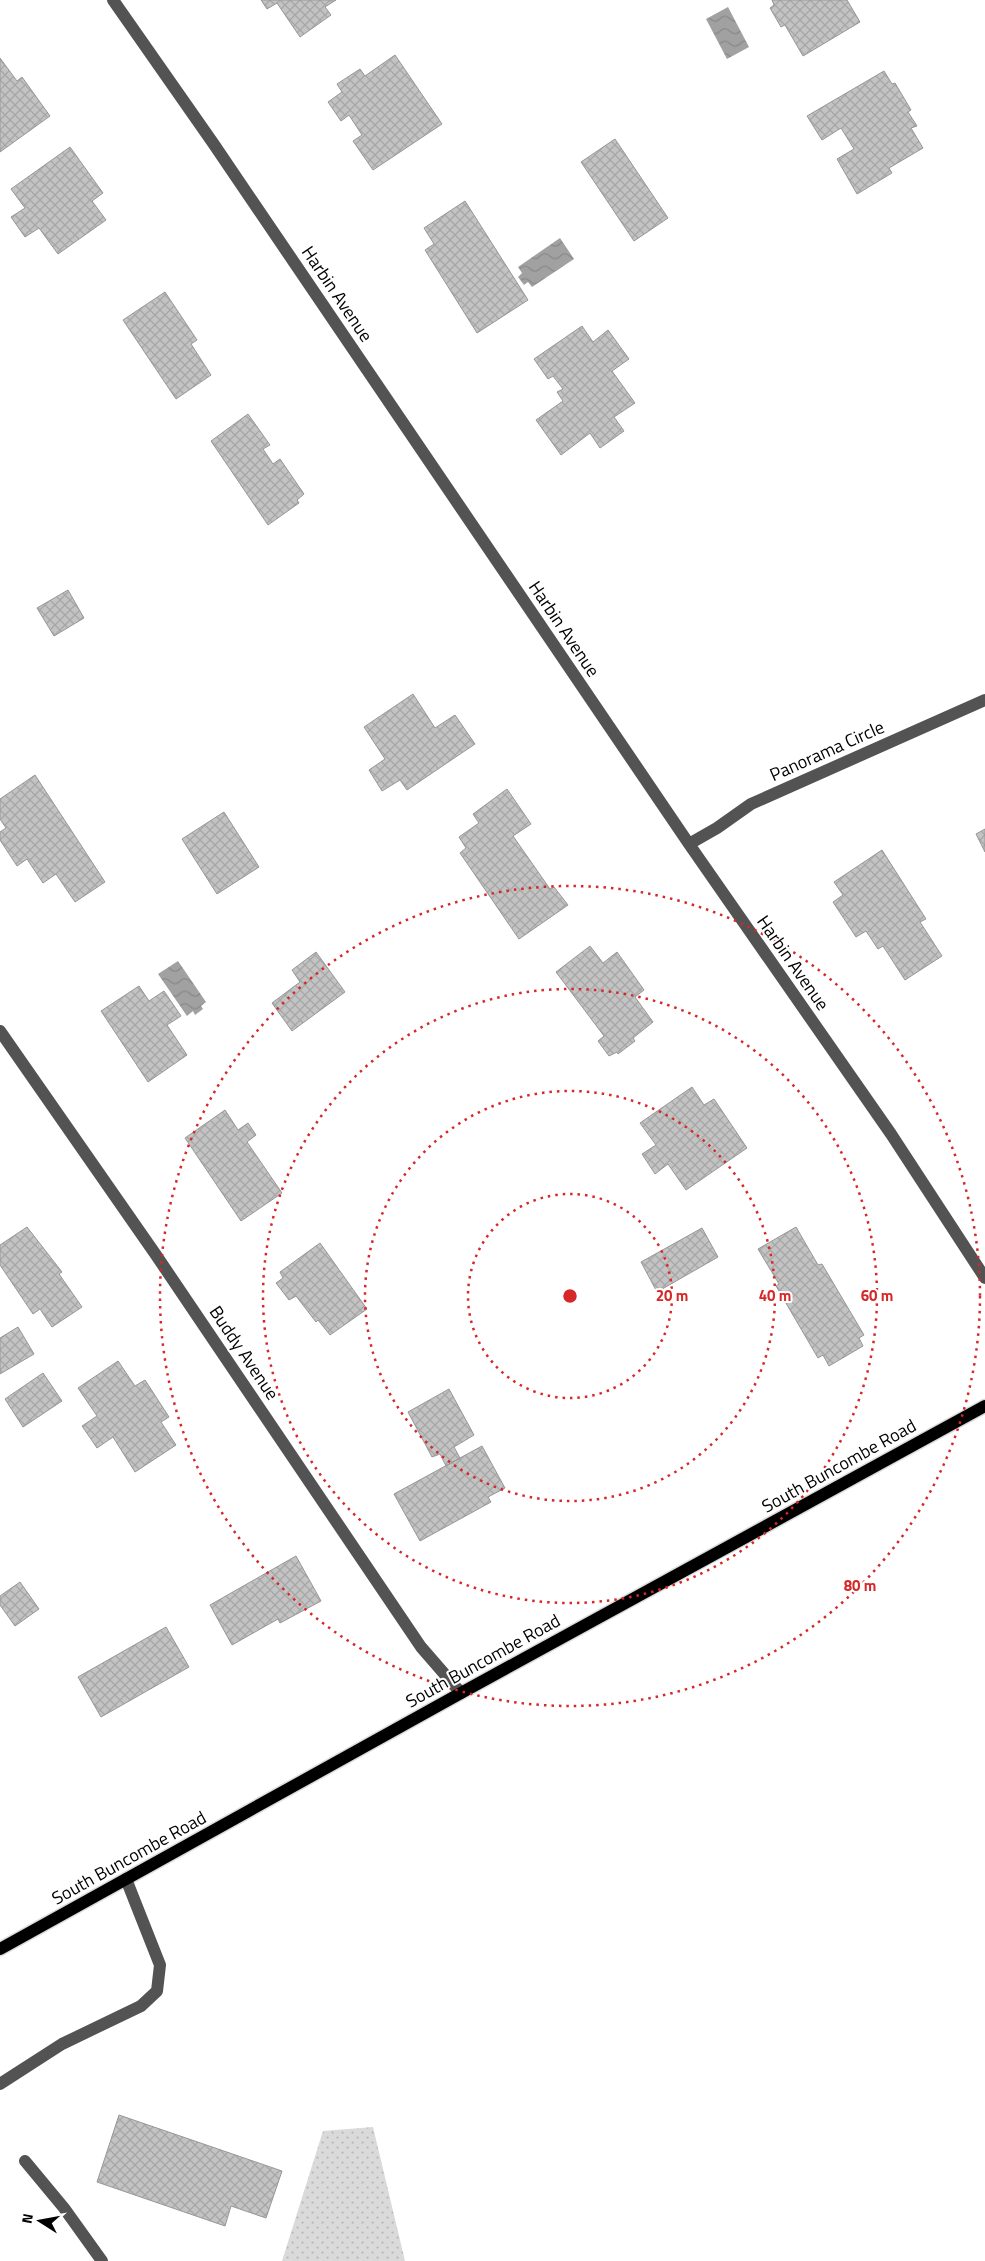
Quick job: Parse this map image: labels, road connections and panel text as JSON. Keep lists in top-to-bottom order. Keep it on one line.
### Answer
{"streets":{"main road":["South Buncombe Road"],"street":["Harbin Avenue","Panorama Circle","Buddy Avenue"]},"crossings":[["Harbin Avenue","Panorama Circle"],["Buddy Avenue","South Buncombe Road"]],"north":"left","rings":["20 m","40 m","60 m","80 m"]}
